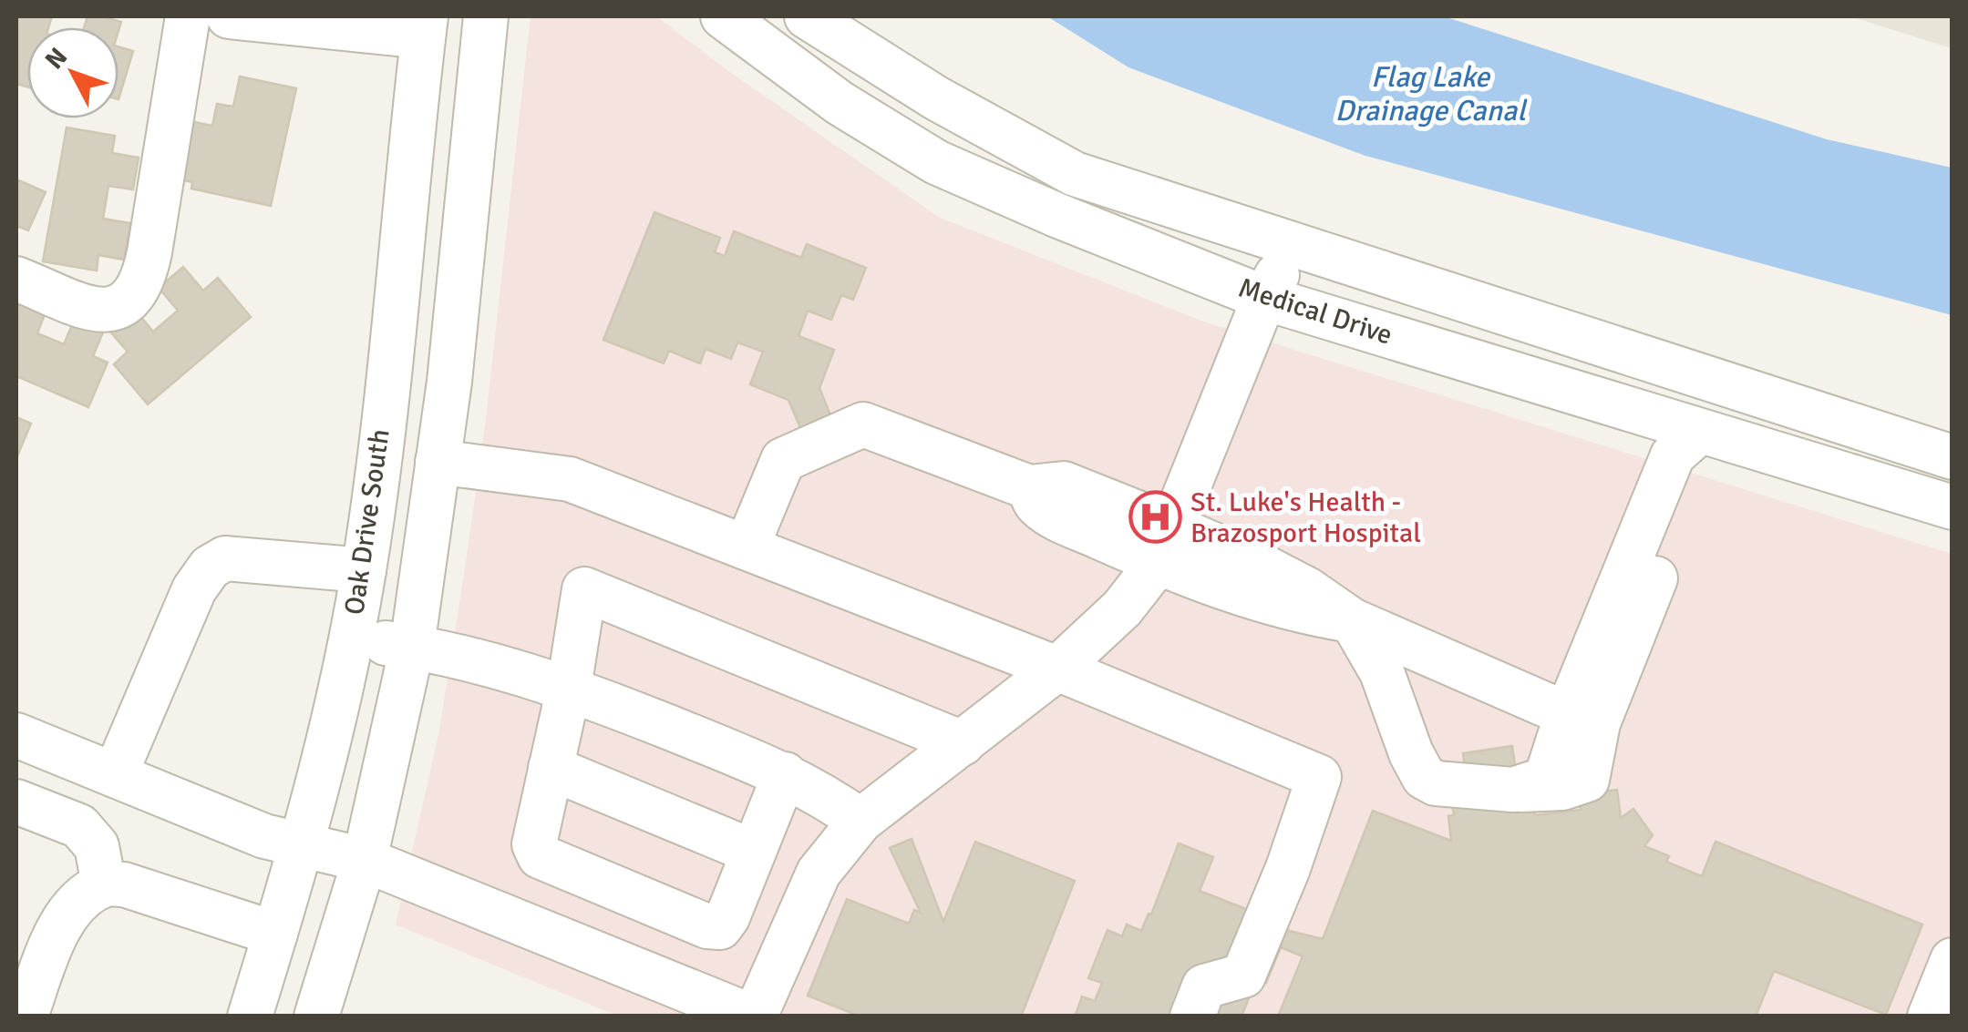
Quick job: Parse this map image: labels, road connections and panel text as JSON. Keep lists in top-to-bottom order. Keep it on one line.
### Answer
{"streets":{"street":["Medical Drive","Oak Drive South"]},"water":["Flag Lake Drainage Canal"],"places":{"hospital":["St. Luke's Health - Brazosport Hospital"]},"north":"top left"}
